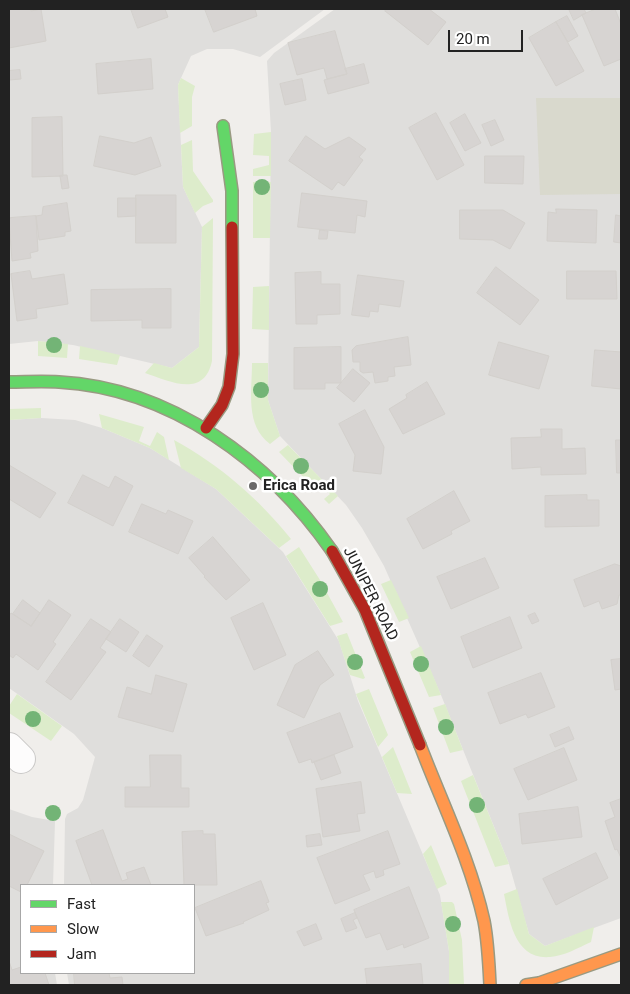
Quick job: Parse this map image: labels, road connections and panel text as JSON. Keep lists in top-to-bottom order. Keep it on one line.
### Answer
{"streets":{"street":["JUNIPER ROAD"]},"places":["Erica Road"],"legend":["Fast","Slow","Jam"],"scale_bar":"20 m"}
